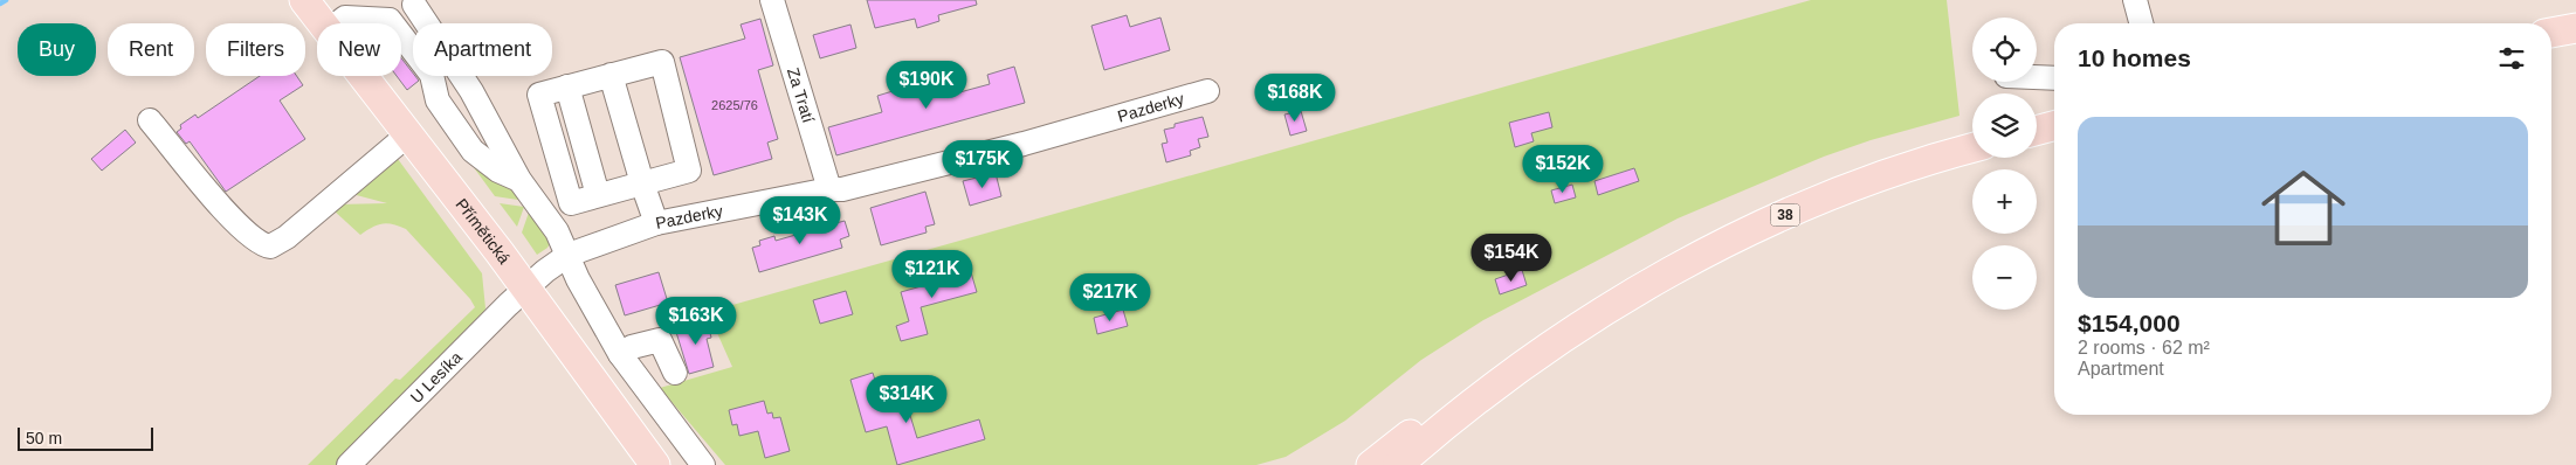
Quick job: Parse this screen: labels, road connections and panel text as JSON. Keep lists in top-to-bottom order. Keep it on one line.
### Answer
{"streets":{"main road":["38","Přímětická"],"street":["Za Tratí","Pazderky","U Lesíka"]},"crossings":[["Za Tratí","Pazderky"],["Pazderky","Přímětická"],["Pazderky","U Lesíka"],["Přímětická","U Lesíka"]],"house_numbers":["2625/76"],"scale_bar":"50 m","page":{"map_buttons":["+","−"],"chip":["Buy","Rent","Filters","New","Apartment"],"heading":"10 homes","price":["$190K","$168K","$175K","$152K","$143K","$154K","$121K","$217K","$163K","$314K"],"list":[{"name":"$154,000","note":"2 rooms · 62 m² · Apartment"}],"scale":"50 m"}}
